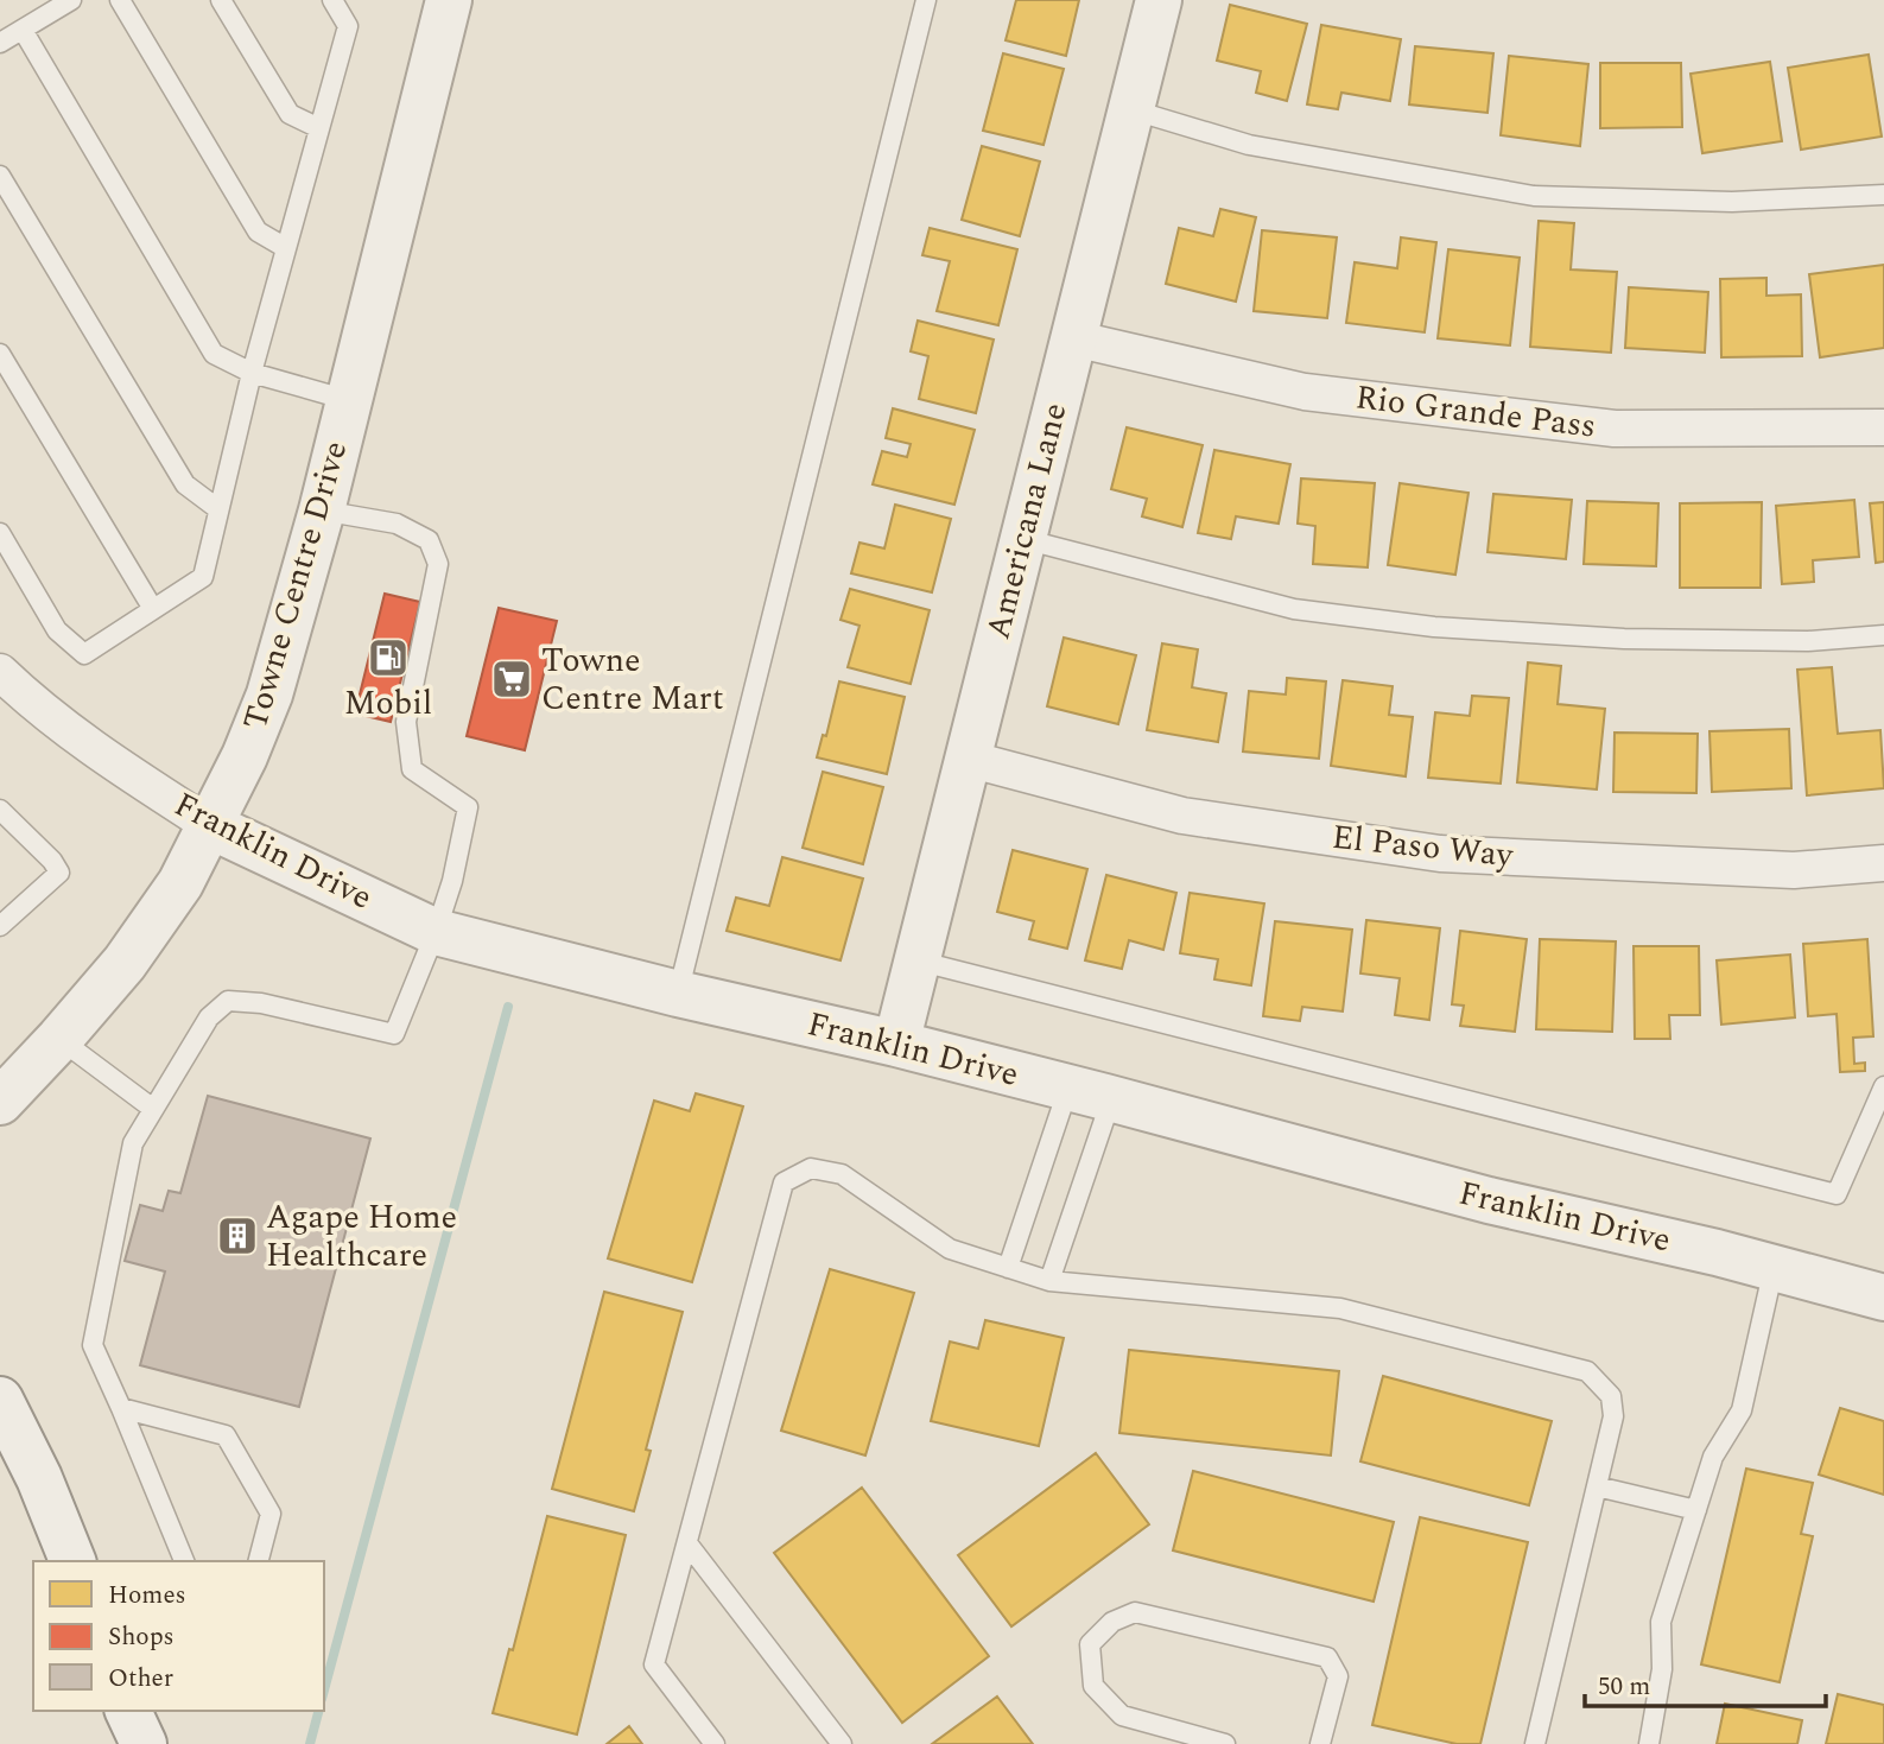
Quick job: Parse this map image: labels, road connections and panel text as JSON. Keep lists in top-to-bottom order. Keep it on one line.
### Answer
{"streets":{"street":["Rio Grande Pass","Americana Lane","Towne Centre Drive","El Paso Way","Franklin Drive"]},"crossings":[["Rio Grande Pass","Americana Lane"],["Americana Lane","El Paso Way"],["Americana Lane","Franklin Drive"],["Towne Centre Drive","Franklin Drive"]],"places":{"fuel station":["Mobil"],"supermarket":["Towne Centre Mart"],"building":["Agape Home Healthcare"]},"legend":["Homes","Shops","Other"],"scale_bar":"50 m"}
